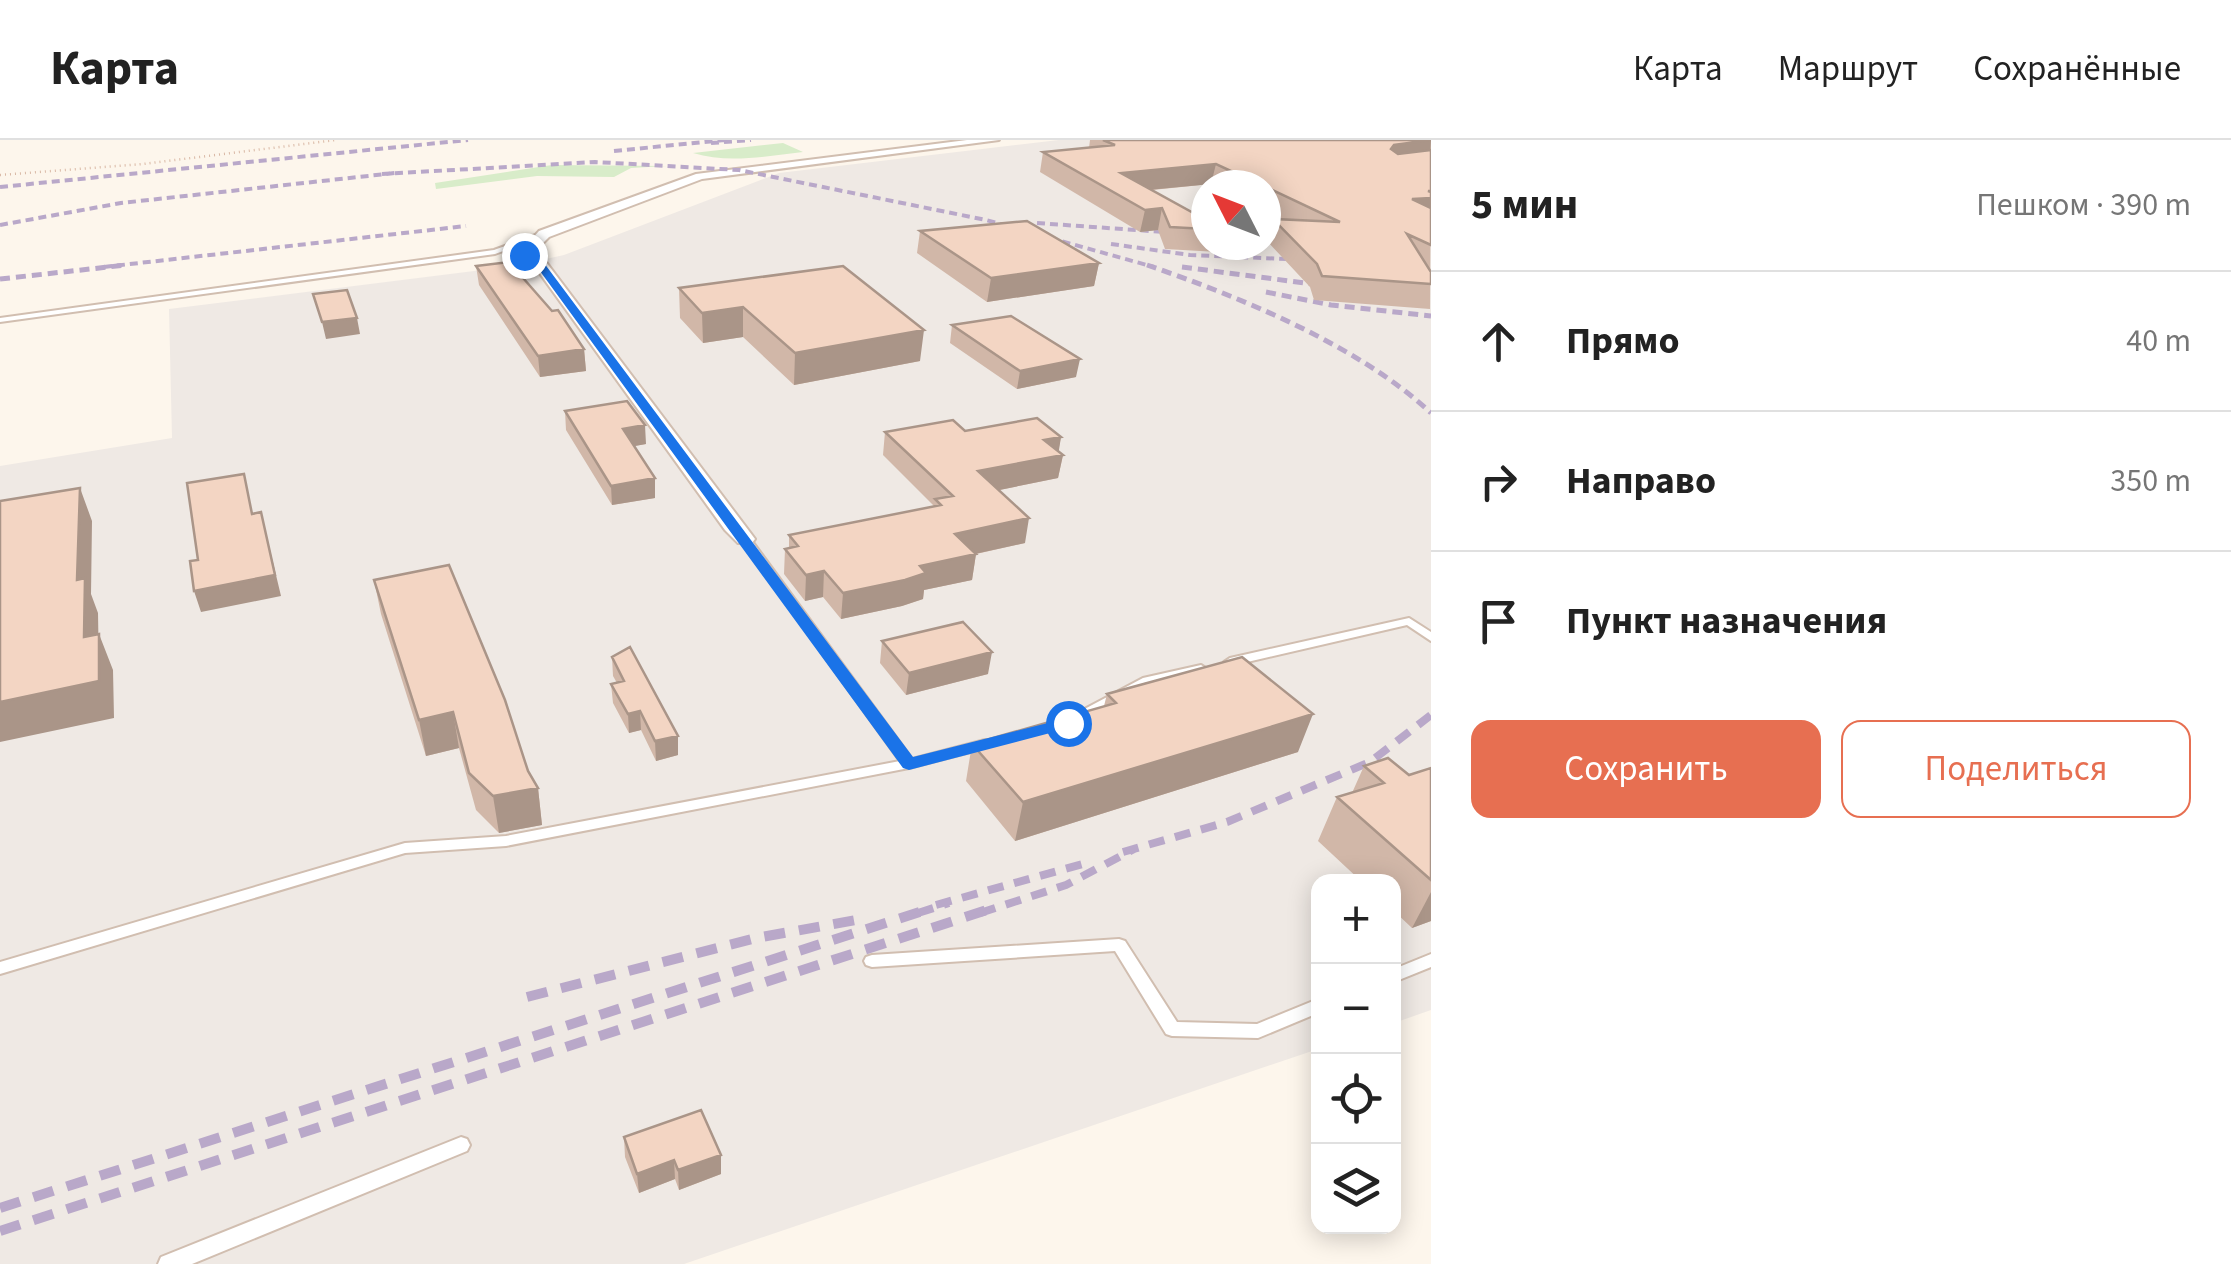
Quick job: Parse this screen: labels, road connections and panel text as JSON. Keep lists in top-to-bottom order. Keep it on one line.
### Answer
{"north":"top left","page":{"header":"Карта","nav":["Карта","Маршрут","Сохранённые"],"heading":["5 мин","Пешком · 390 m"],"list":[["Прямо","40 m"],["Направо","350 m"],"Пункт назначения"],"buttons":["Сохранить","Поделиться"],"map_buttons":["+","−"]}}
